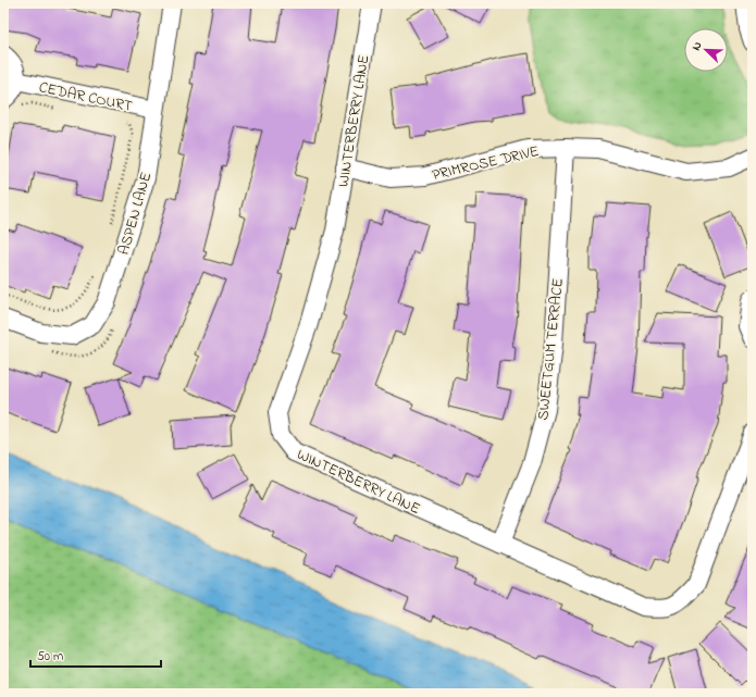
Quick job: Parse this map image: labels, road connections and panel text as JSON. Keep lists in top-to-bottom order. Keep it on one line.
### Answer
{"streets":{"street":["CEDAR COURT","WINTERBERRY LANE","PRIMROSE DRIVE","ASPEN LANE","SWEETGUM TERRACE"]},"crossings":[["CEDAR COURT","ASPEN LANE"],["WINTERBERRY LANE","PRIMROSE DRIVE"],["WINTERBERRY LANE","SWEETGUM TERRACE"],["PRIMROSE DRIVE","SWEETGUM TERRACE"]],"scale_bar":"50 m","north":"top left"}
